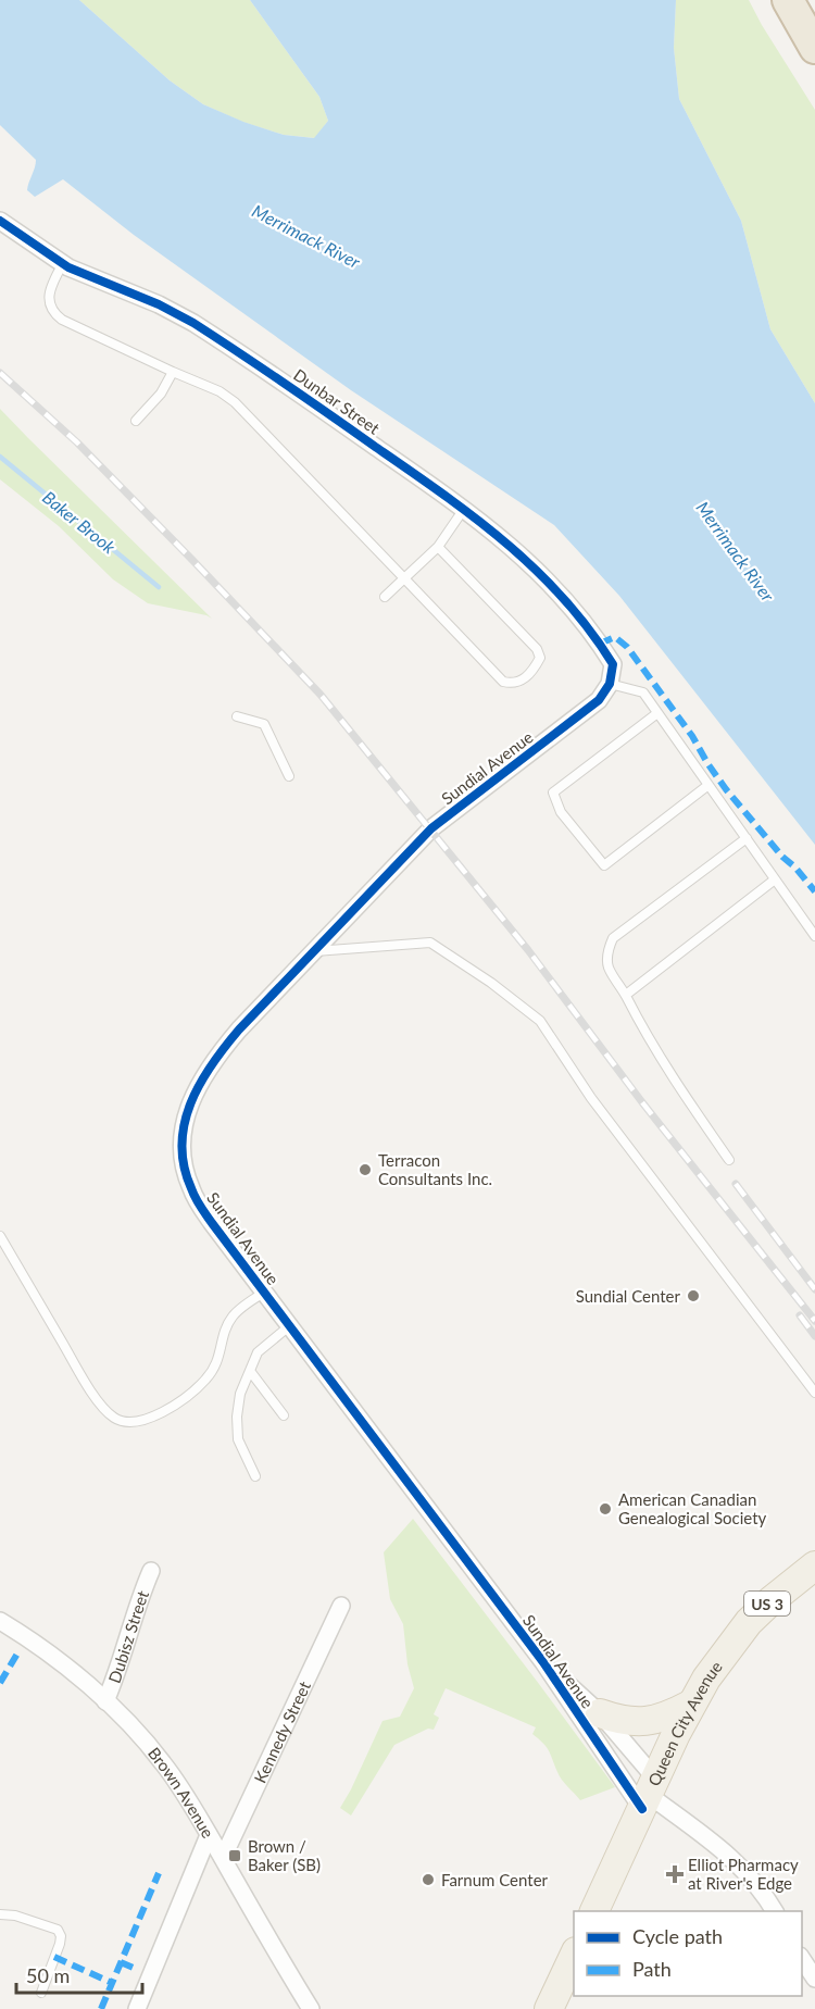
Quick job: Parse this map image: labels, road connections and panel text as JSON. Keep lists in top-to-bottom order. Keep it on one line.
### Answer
{"streets":{"main road":["US 3","Queen City Avenue"],"street":["Dunbar Street","Sundial Avenue","Dubisz Street","Kennedy Street","Brown Avenue"]},"crossings":[["Dunbar Street","Sundial Avenue"],["Sundial Avenue","Queen City Avenue"],["Dubisz Street","Brown Avenue"],["Kennedy Street","Brown Avenue"]],"water":["Merrimack River","Baker Brook"],"places":{"other":["Terracon Consultants Inc.","Sundial Center","American Canadian Genealogical Society","Farnum Center"],"transit":["Brown / Baker (SB)"],"health":["Elliot Pharmacy at River's Edge"]},"legend":["Cycle path","Path"],"scale_bar":"50 m"}
